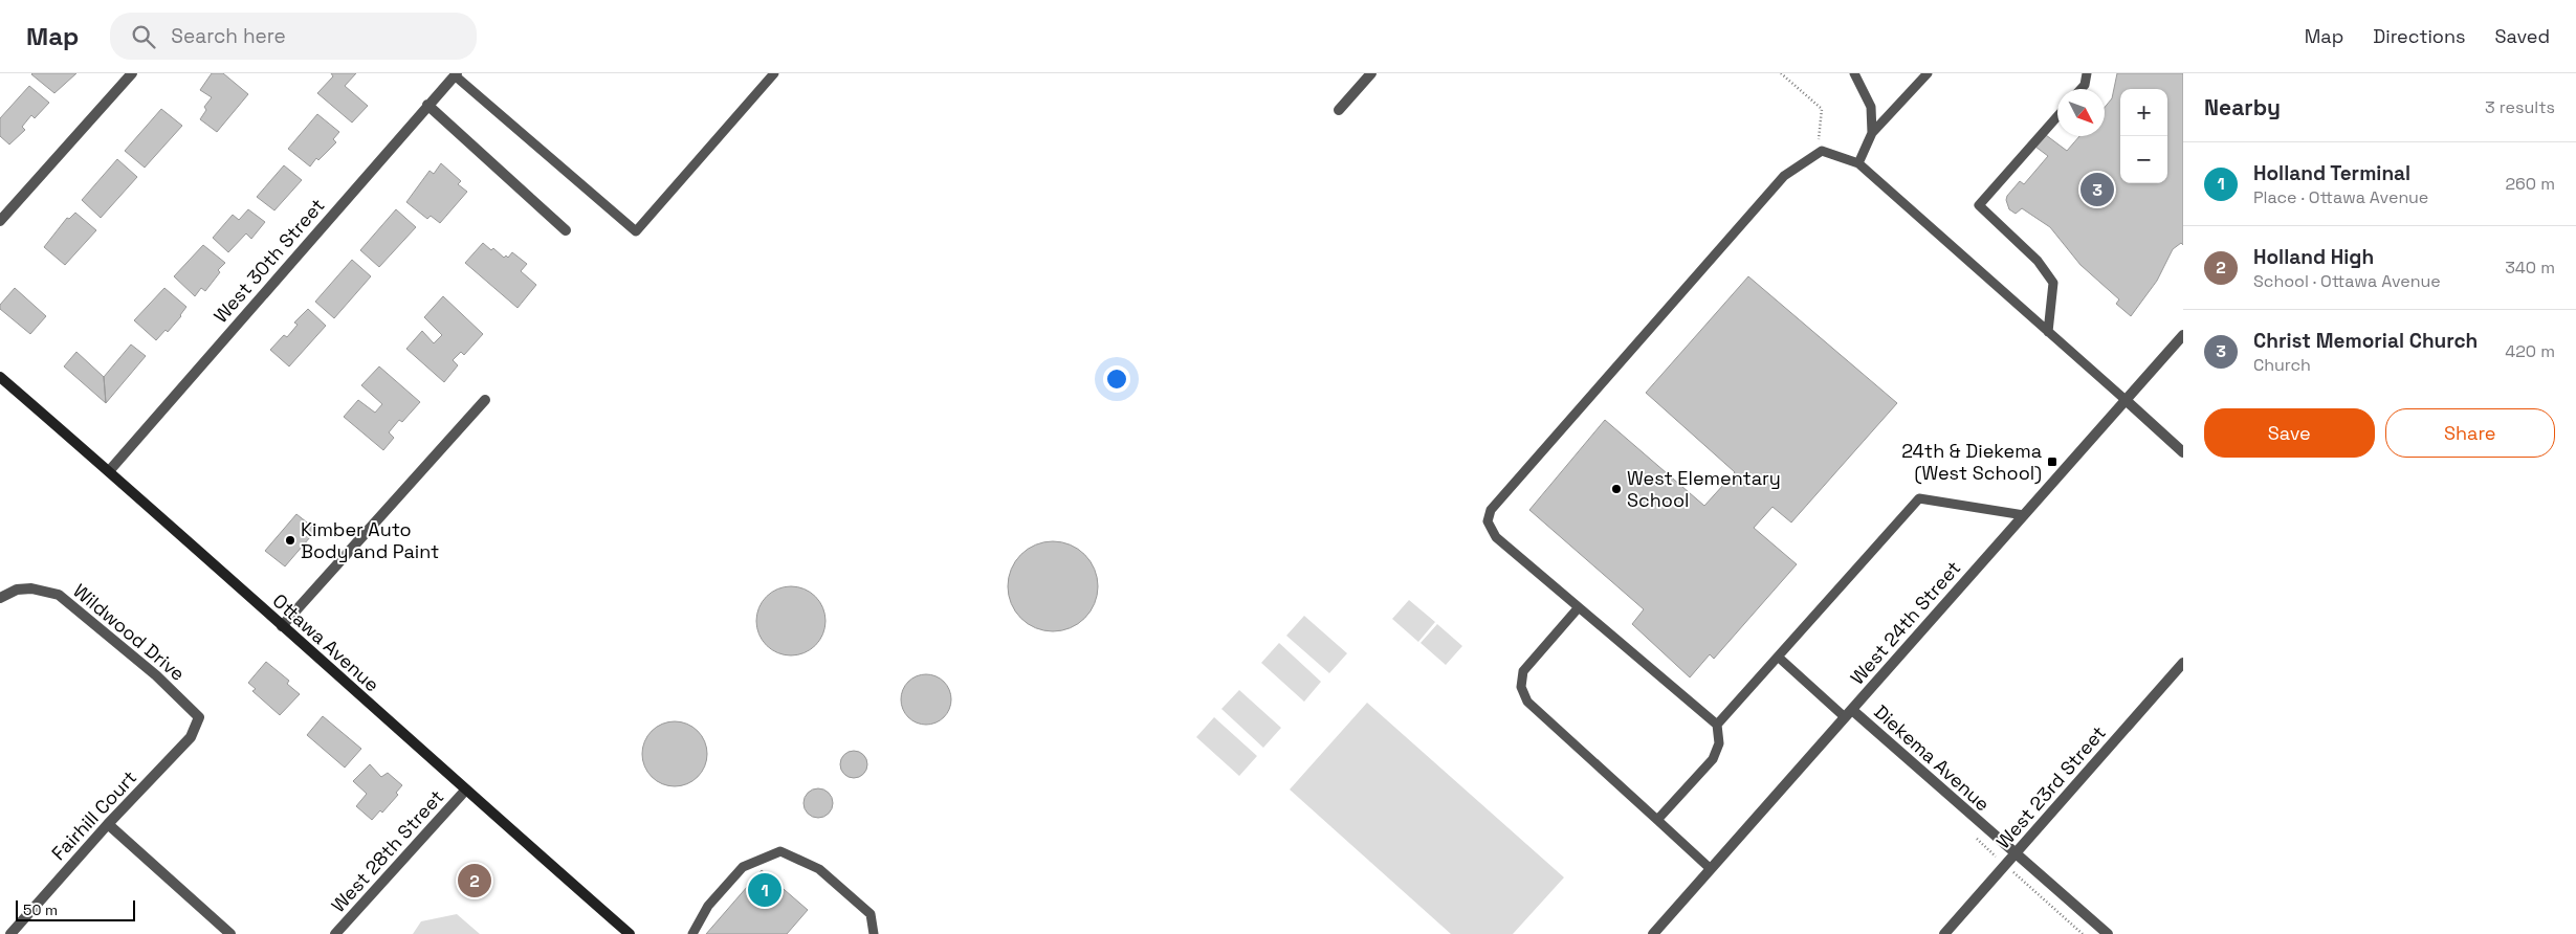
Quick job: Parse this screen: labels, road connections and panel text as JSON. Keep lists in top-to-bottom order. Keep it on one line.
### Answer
{"streets":{"street":["West 30th Street","West 24th Street","Wildwood Drive","Ottawa Avenue","Diekema Avenue","West 23rd Street","Fairhill Court","West 28th Street"]},"crossings":[["West 30th Street","Ottawa Avenue"],["West 24th Street","Diekema Avenue"],["Wildwood Drive","Fairhill Court"],["Ottawa Avenue","West 28th Street"],["Diekema Avenue","West 23rd Street"]],"places":{"transit":["24th & Diekema (West School)"],"other":["West Elementary School","Kimber Auto Body and Paint"]},"scale_bar":"50 m","north":"bottom right","page":{"header":"Map","search":"Search here","nav":["Map","Directions","Saved"],"heading":["Nearby","3 results"],"map_buttons":["+","−"],"list":[{"mark":"1","name":"Holland Terminal","note":"Place · Ottawa Avenue","value":"260 m"},{"mark":"2","name":"Holland High","note":"School · Ottawa Avenue","value":"340 m"},{"mark":"3","name":"Christ Memorial Church","note":"Church","value":"420 m"}],"pins":["3","2","1"],"buttons":["Save","Share"],"scale":"50 m"}}
